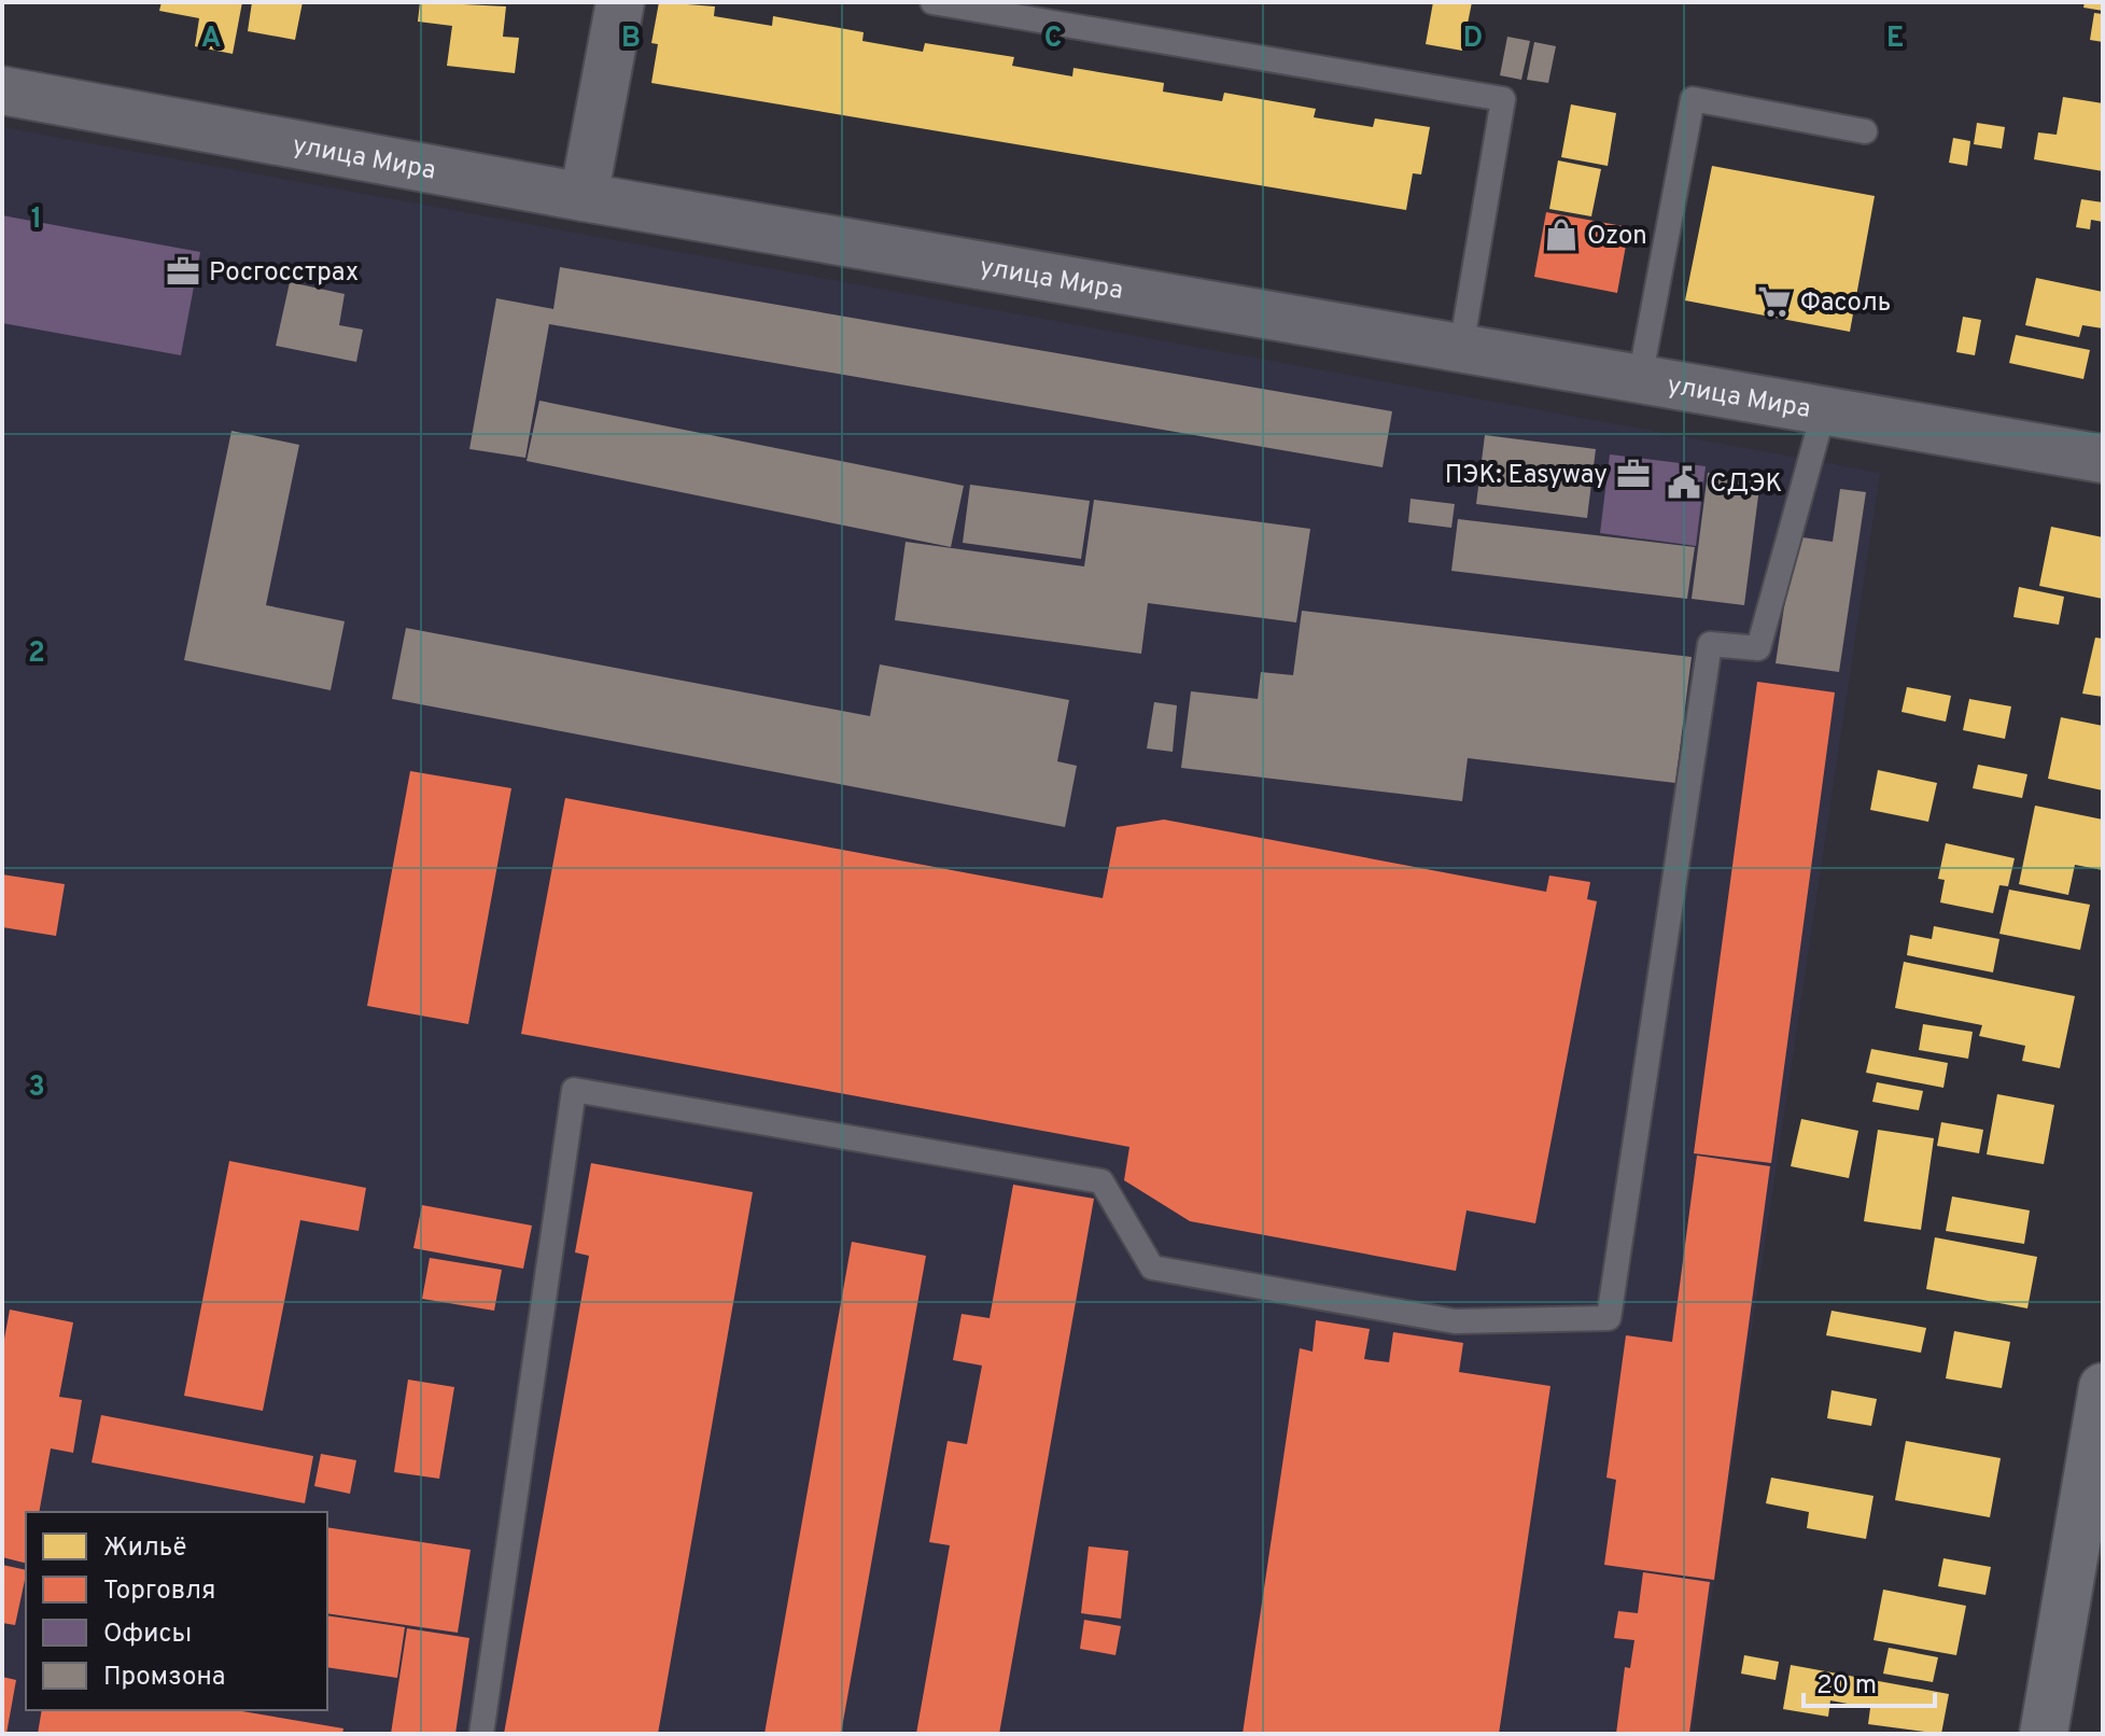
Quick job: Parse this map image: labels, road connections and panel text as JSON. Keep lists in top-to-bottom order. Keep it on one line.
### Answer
{"streets":{"street":["улица Мира"]},"places":{"shop":["Ozon"],"office":["Росгосстрах","ПЭК: Easyway"],"supermarket":["Фасоль"],"public building":["СДЭК"]},"legend":["Жильё","Торговля","Офисы","Промзона"],"scale_bar":"20 m","grid":{"columns":["A","B","C","D","E"],"rows":["1","2","3"]}}
